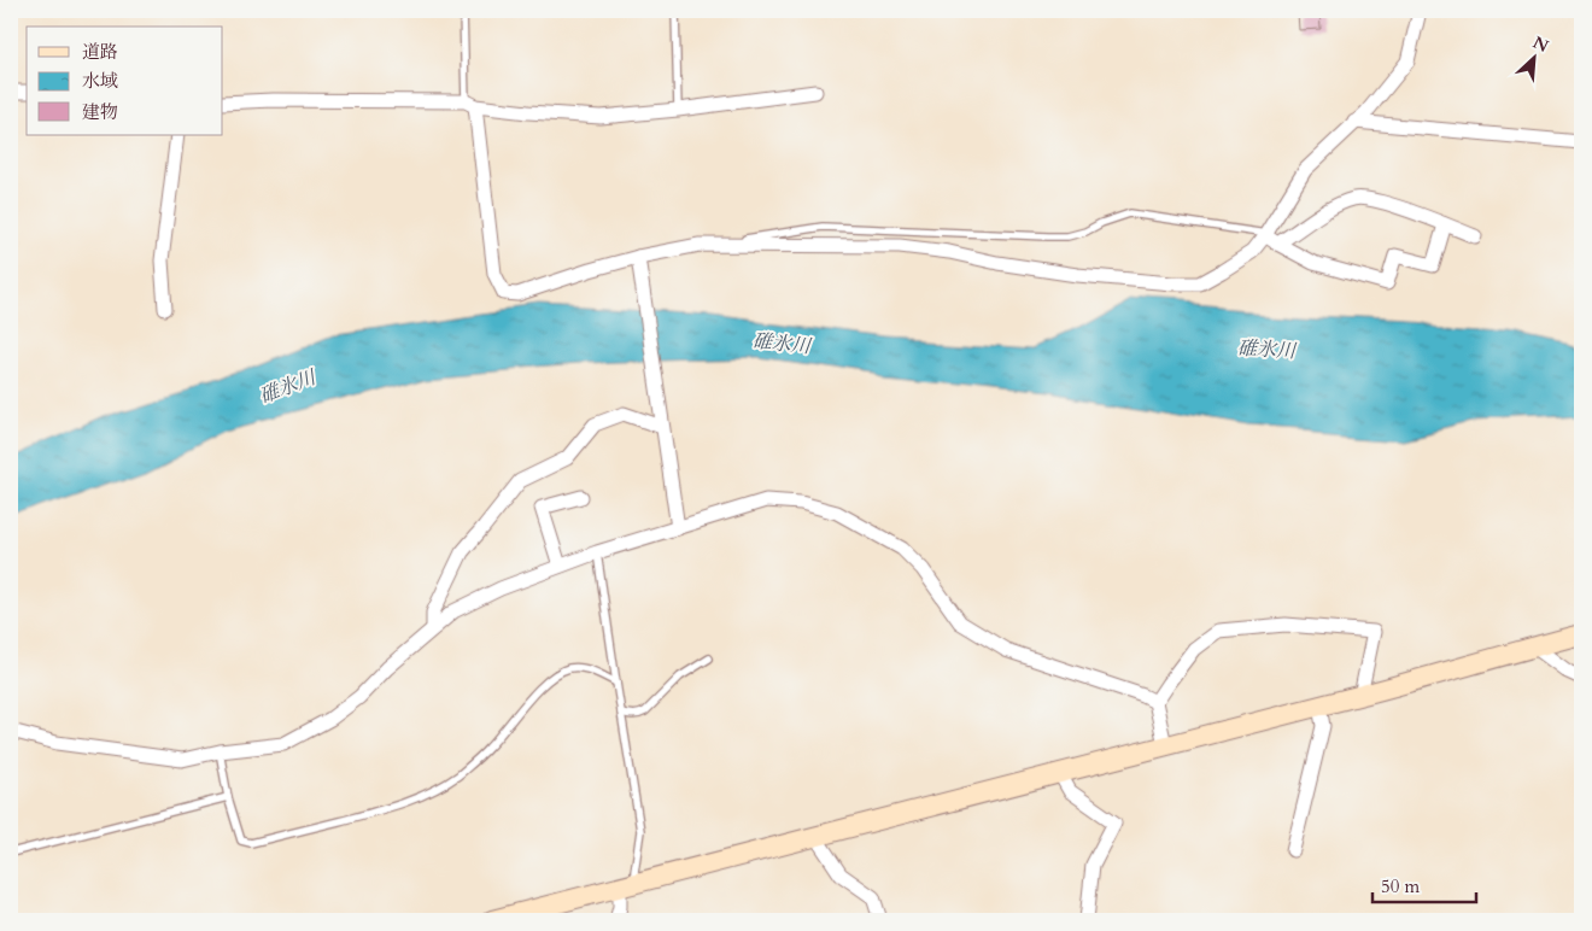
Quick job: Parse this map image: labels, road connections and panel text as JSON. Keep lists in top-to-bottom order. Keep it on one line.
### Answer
{"water":["碓氷川"],"legend":["道路","水域","建物"],"scale_bar":"50 m","north":"top right"}
